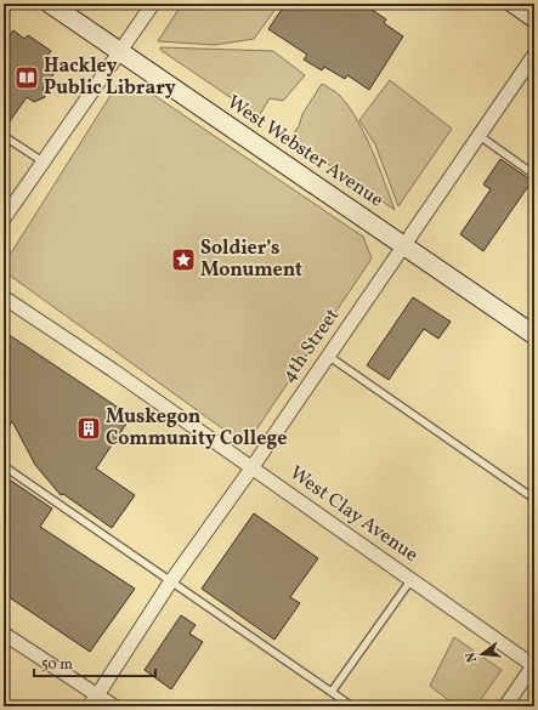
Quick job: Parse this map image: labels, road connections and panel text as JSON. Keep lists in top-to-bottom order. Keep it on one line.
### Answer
{"streets":{"main road":["West Webster Avenue"],"street":["4th Street","West Clay Avenue"]},"crossings":[["West Webster Avenue","4th Street"],["4th Street","West Clay Avenue"]],"places":{"library":["Hackley Public Library"],"place":["Soldier’s Monument"],"building":["Muskegon Community College"]},"scale_bar":"50 m","north":"left"}
